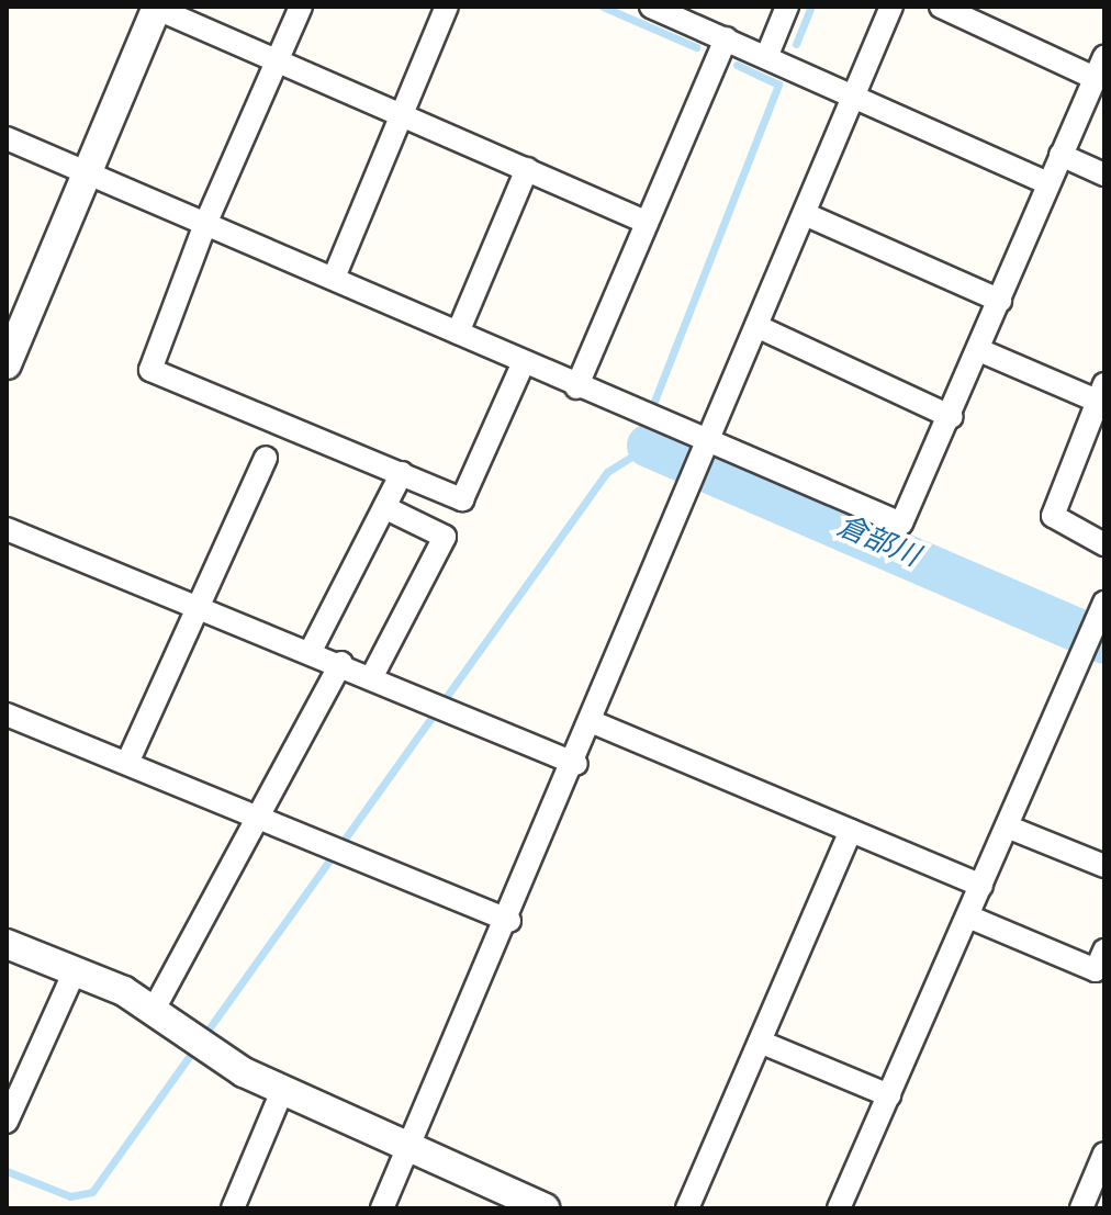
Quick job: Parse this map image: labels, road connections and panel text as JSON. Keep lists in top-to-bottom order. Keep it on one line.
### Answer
{"water":["倉部川"]}
